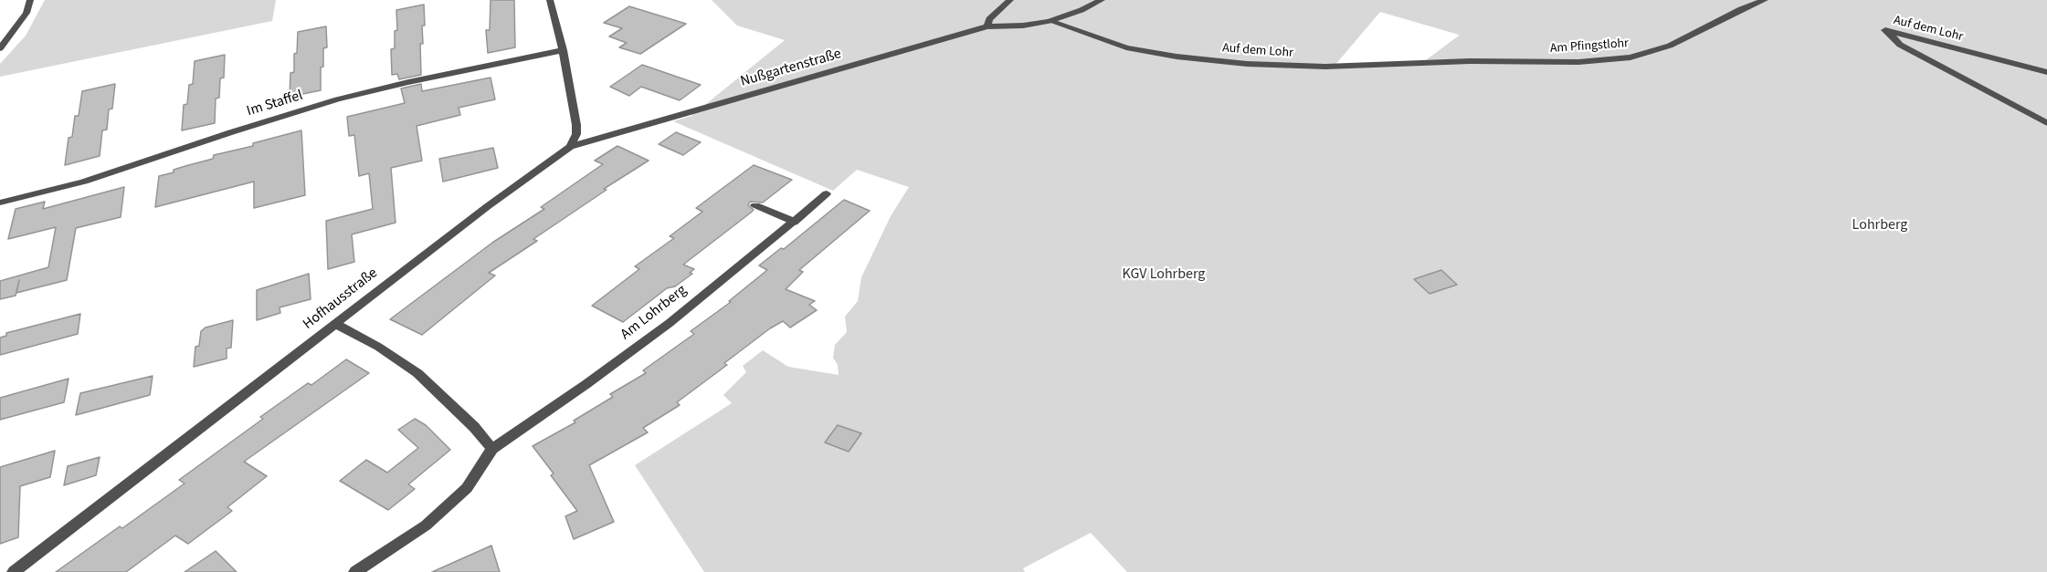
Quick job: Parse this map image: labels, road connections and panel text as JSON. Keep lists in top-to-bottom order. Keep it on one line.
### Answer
{"streets":{"street":["Auf dem Lohr","Am Pfingstlohr","Nußgartenstraße","Im Staffel","Hofhausstraße","Am Lohrberg"]},"crossings":[["Auf dem Lohr","Am Pfingstlohr"],["Auf dem Lohr","Nußgartenstraße"],["Nußgartenstraße","Hofhausstraße"]],"parks":["Lohrberg","KGV Lohrberg"]}
